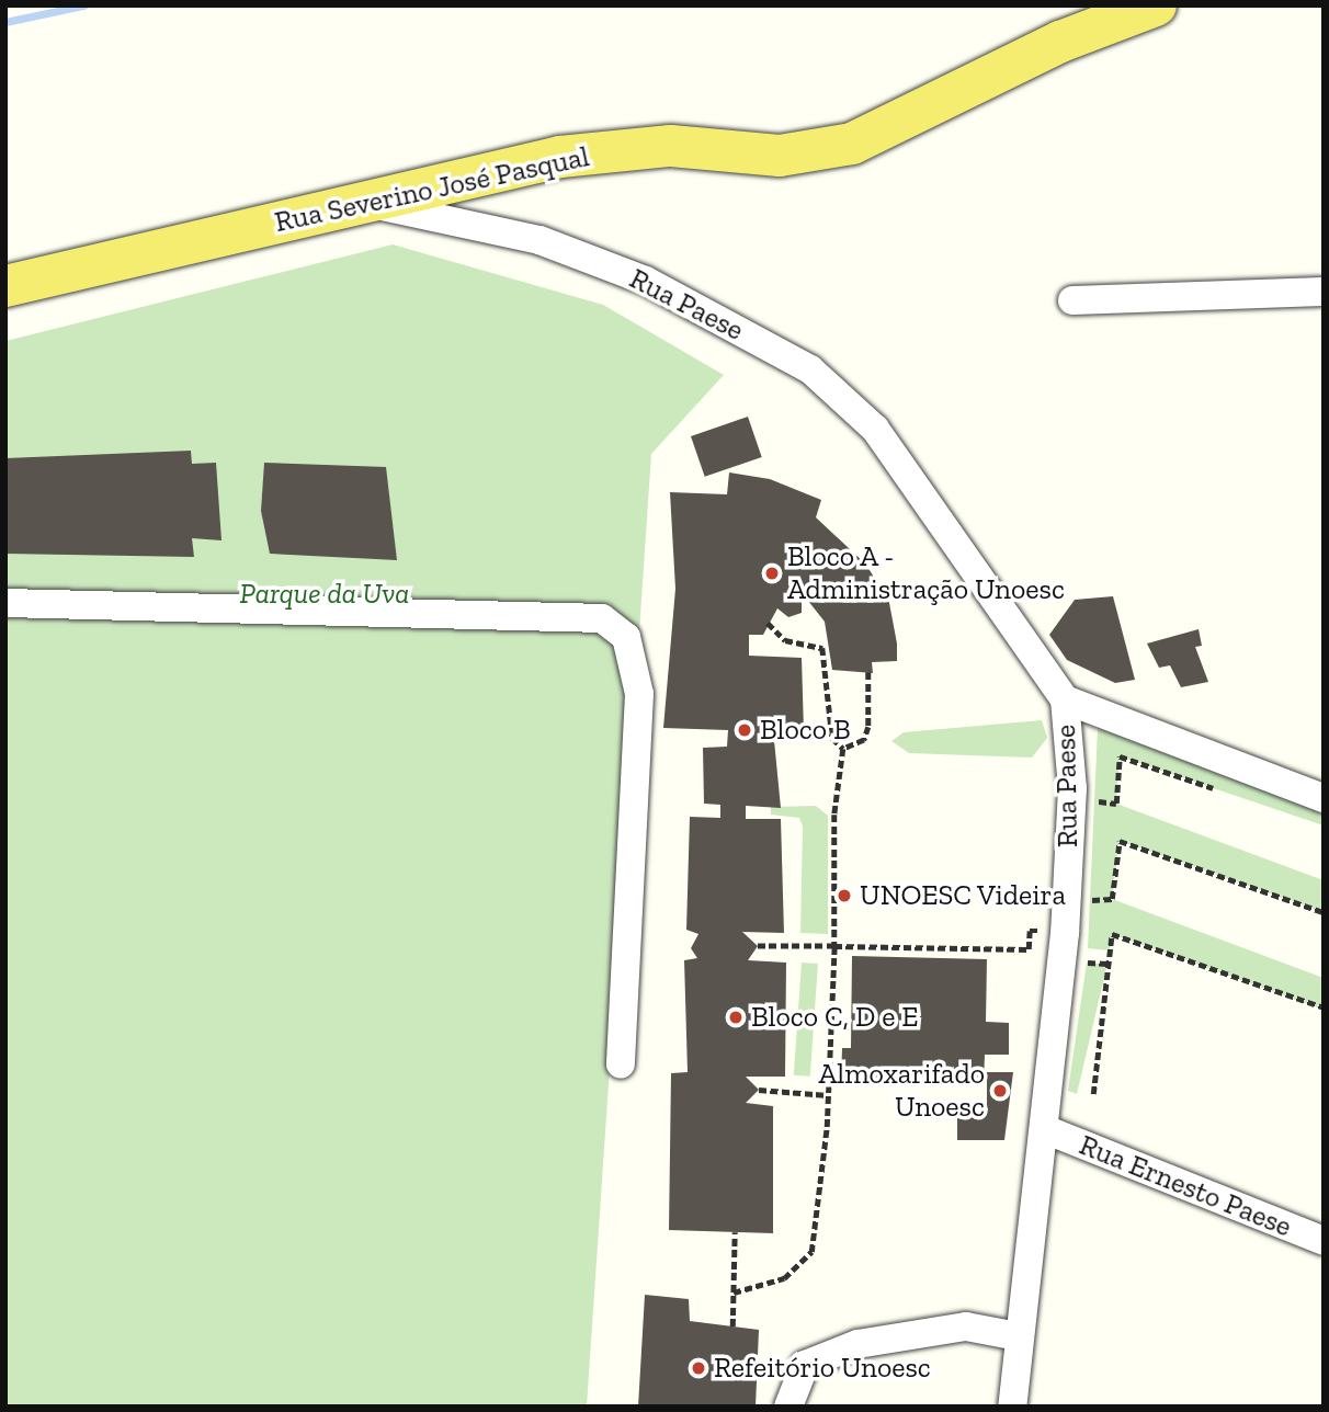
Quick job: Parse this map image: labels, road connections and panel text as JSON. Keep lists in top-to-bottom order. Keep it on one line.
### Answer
{"streets":{"main road":["Rua Severino José Pasqual"],"street":["Rua Paese","Rua Ernesto Paese"]},"crossings":[["Rua Severino José Pasqual","Rua Paese"],["Rua Paese","Rua Ernesto Paese"]],"parks":["Parque da Uva"],"places":["Bloco A - Administração Unoesc","Bloco B","UNOESC Videira","Bloco C, D e E","Almoxarifado Unoesc","Refeitório Unoesc"]}
